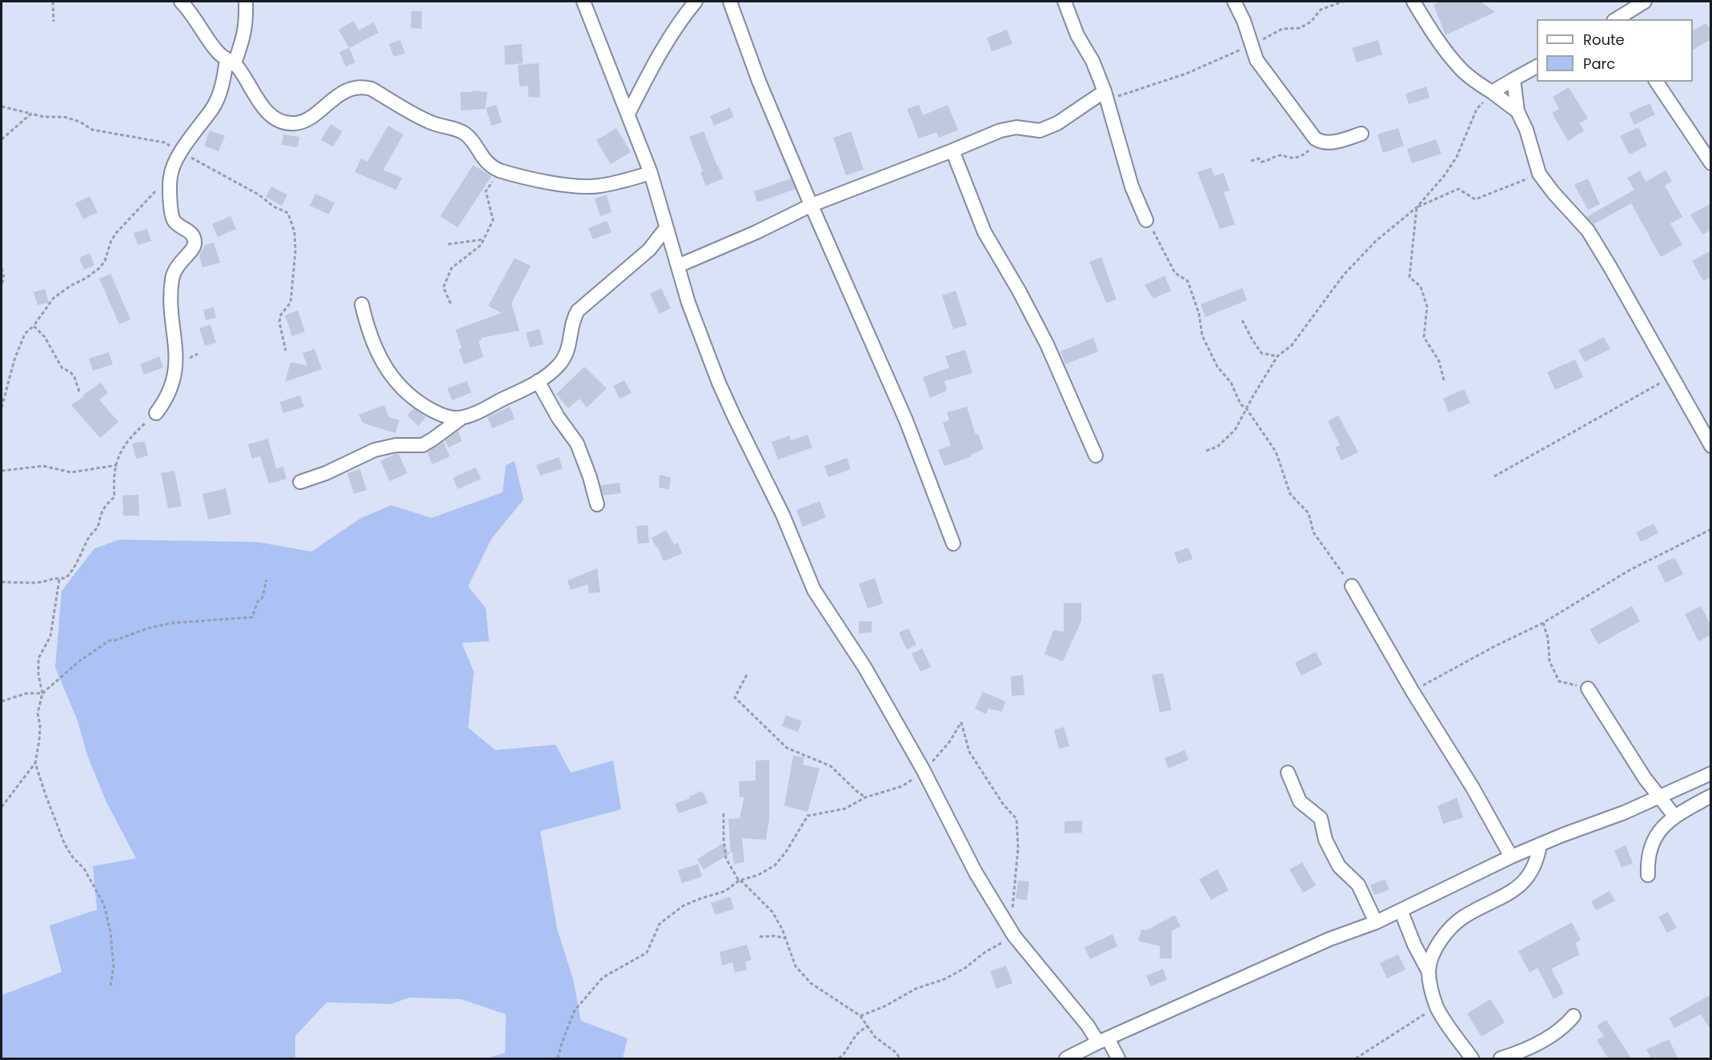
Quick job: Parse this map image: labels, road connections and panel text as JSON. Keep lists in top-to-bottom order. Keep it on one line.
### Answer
{"legend":["Route","Parc"]}
